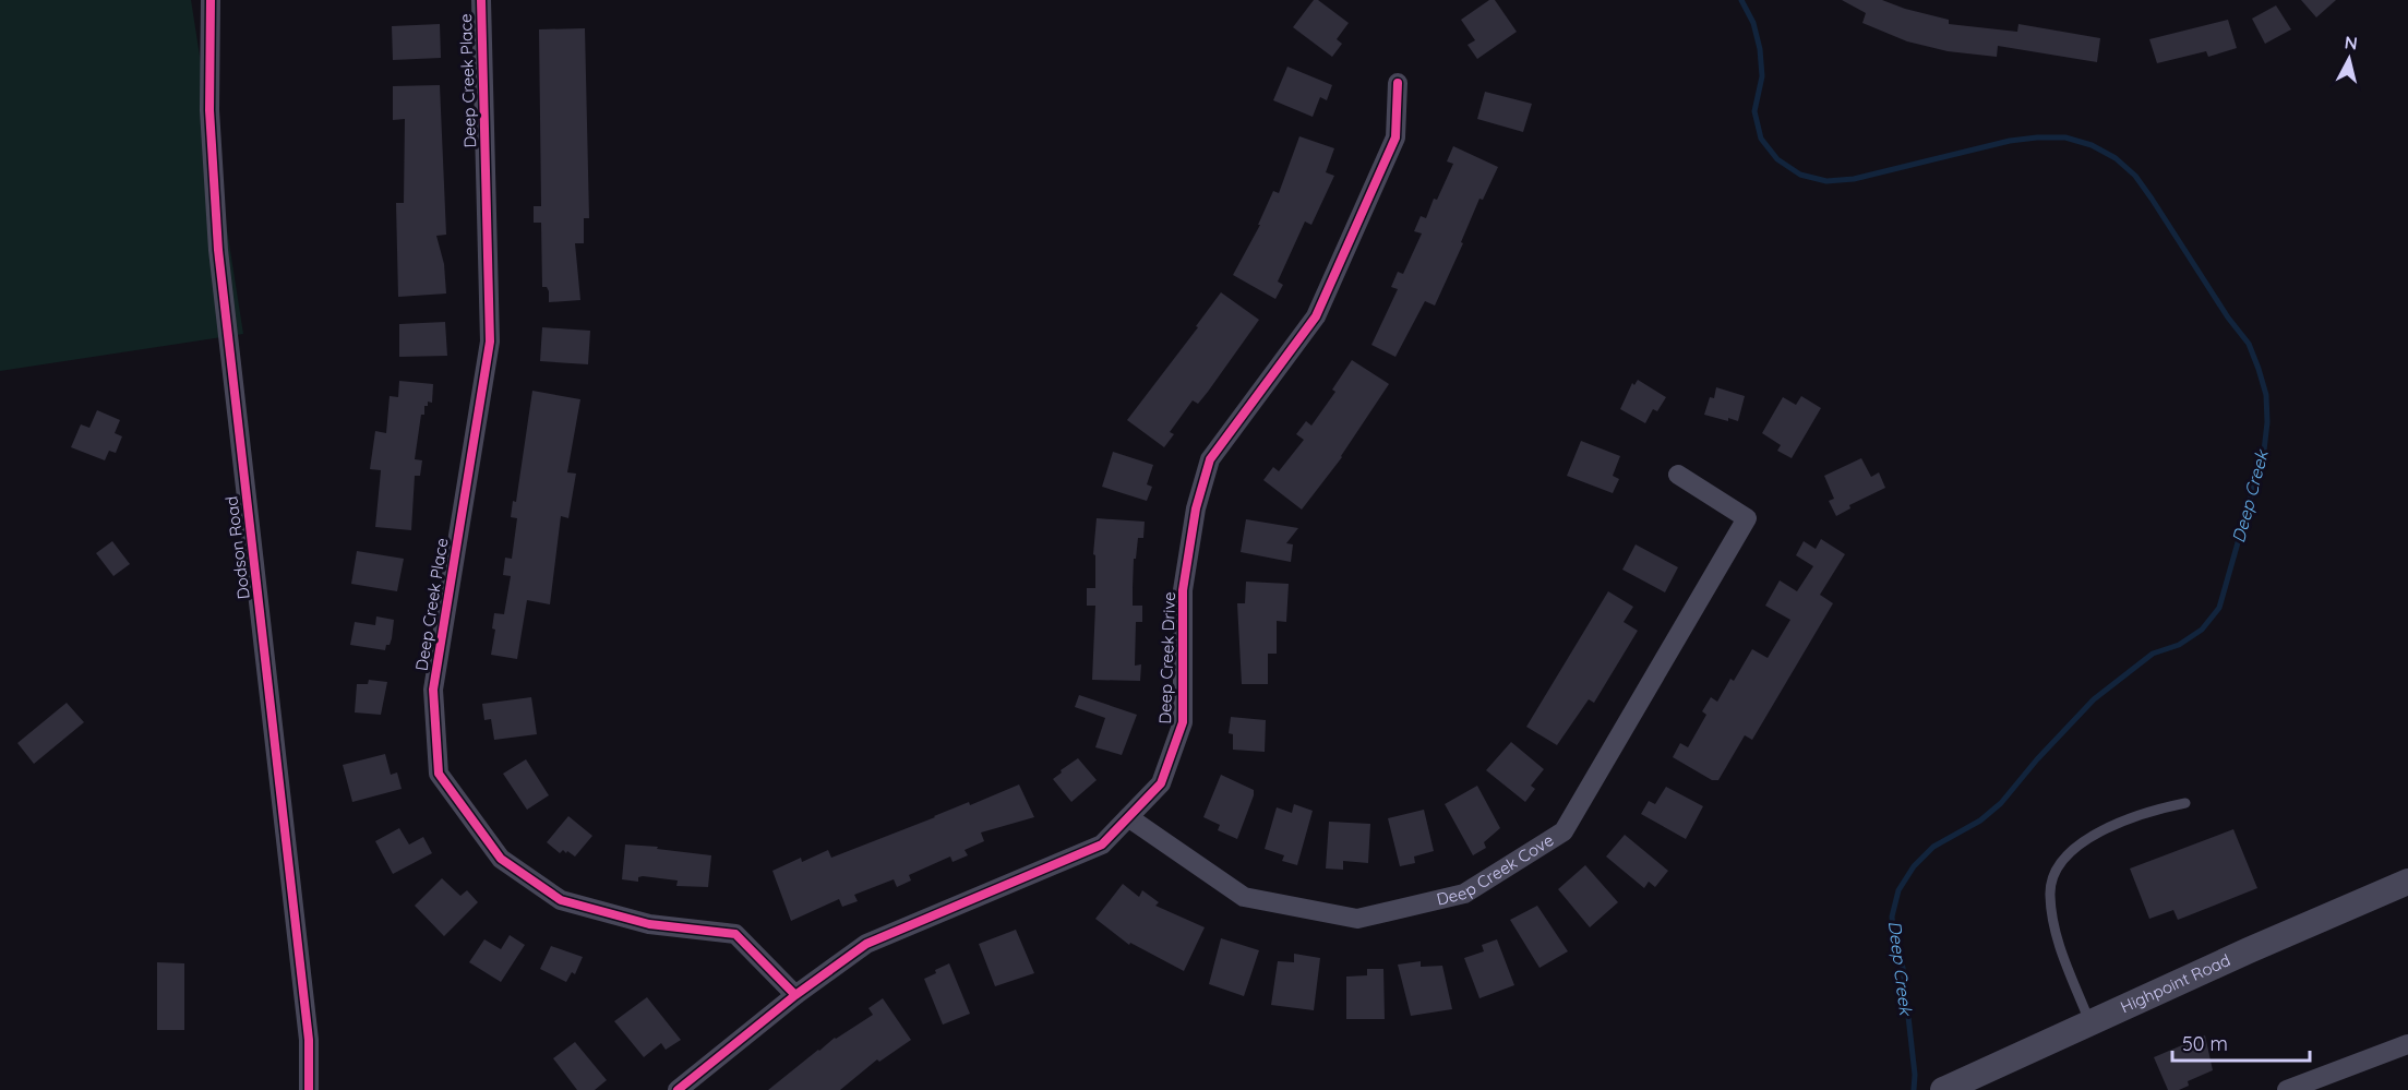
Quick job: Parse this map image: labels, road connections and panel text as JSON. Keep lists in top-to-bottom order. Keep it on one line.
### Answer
{"streets":{"street":["Deep Creek Place","Dodson Road","Deep Creek Drive","Deep Creek Cove","Highpoint Road"]},"crossings":[["Deep Creek Place","Deep Creek Drive"],["Deep Creek Drive","Deep Creek Cove"]],"water":["Deep Creek"],"scale_bar":"50 m","north":"top"}
